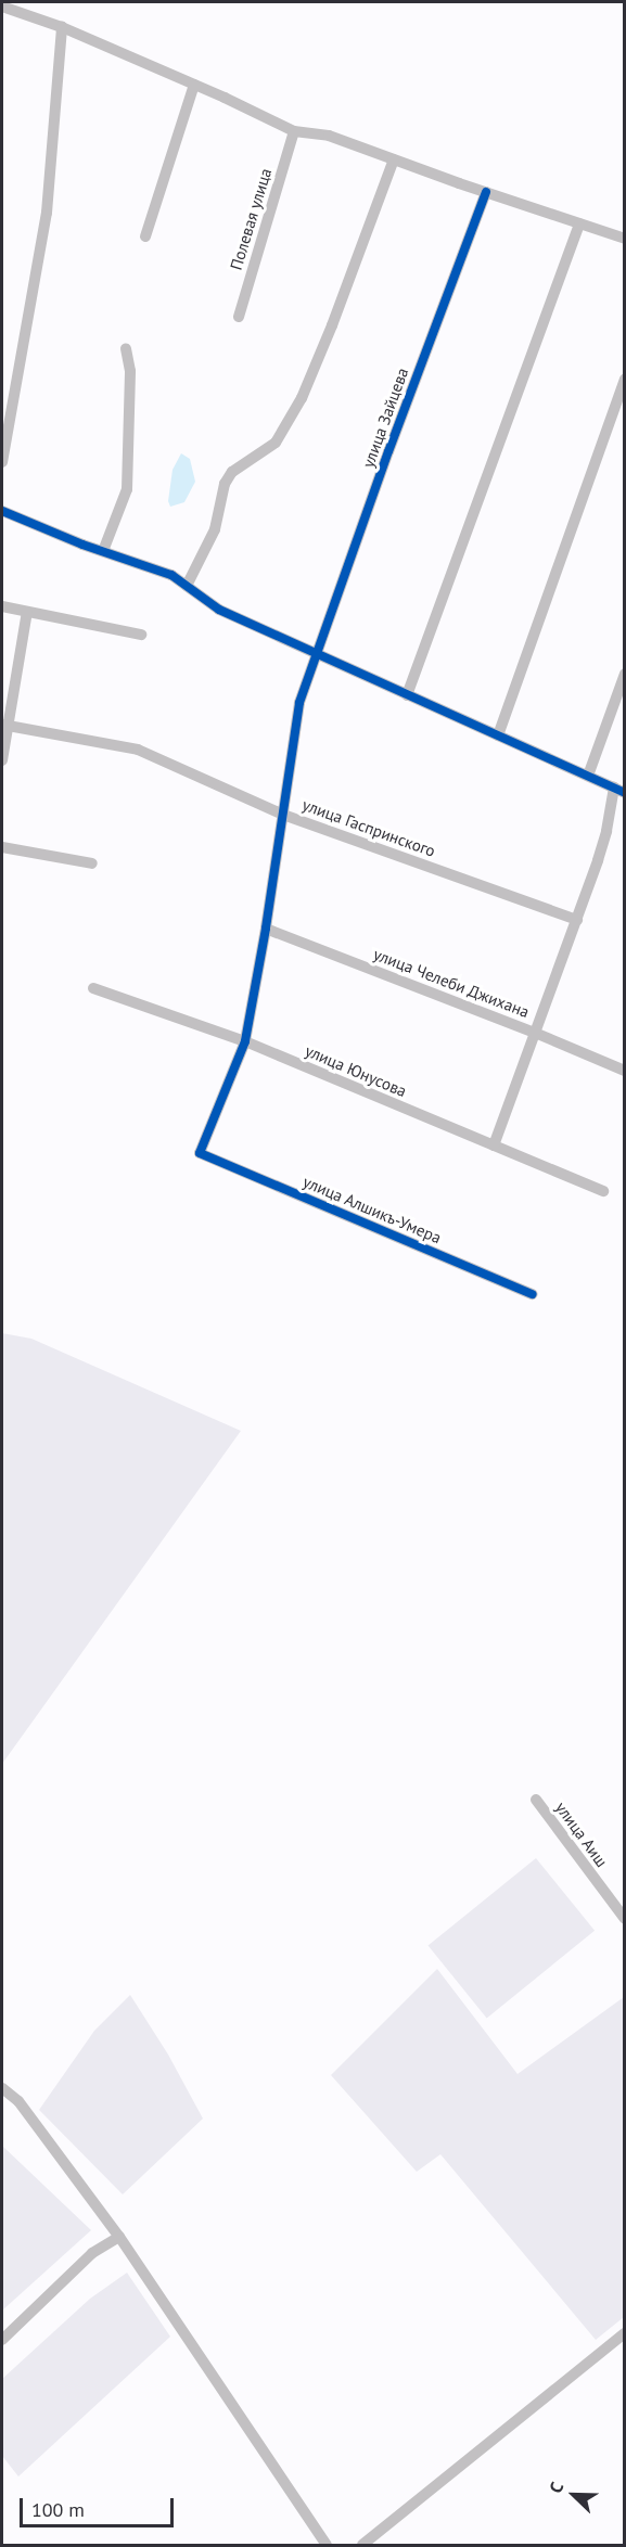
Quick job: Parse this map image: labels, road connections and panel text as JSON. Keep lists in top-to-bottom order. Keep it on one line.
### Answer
{"streets":{"street":["Полевая улица","улица Зайцева","улица Гаспринского","улица Челеби Джихана","улица Юнусова","улица Алшикъ-Умера","улица Аиш"]},"crossings":[["улица Зайцева","улица Гаспринского"],["улица Зайцева","улица Челеби Джихана"],["улица Зайцева","улица Юнусова"],["улица Зайцева","улица Алшикъ-Умера"]],"scale_bar":"100 m","north":"top left"}
